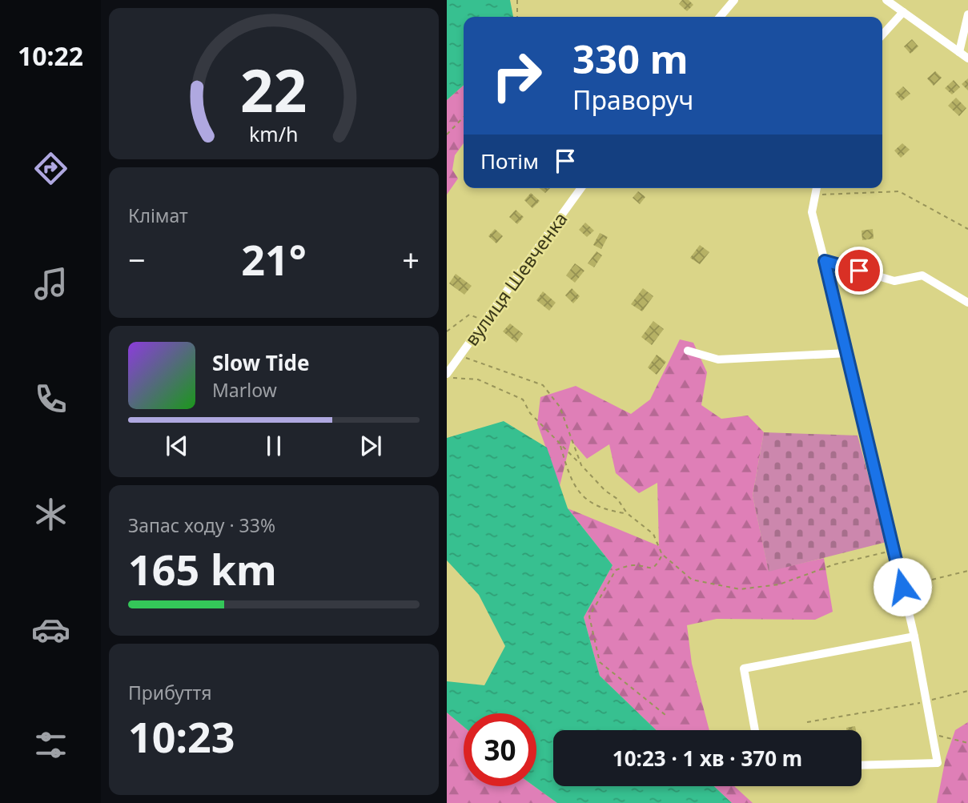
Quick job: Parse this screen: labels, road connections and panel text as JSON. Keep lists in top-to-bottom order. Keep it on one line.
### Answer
{"streets":{"street":["вулиця Шевченка"]},"page":{"tabs":"10:22","turn":["330 m","Праворуч"],"then":"Потім","tile":["Клімат",["Запас ходу · 33%","165 km"],["Прибуття","10:23"]],"heat":["−","21°","+"],"song":["Slow Tide","Marlow"],"limit":"30","trip":"10:23 · 1 хв · 370 m","gauge":["22","km/h"]}}
